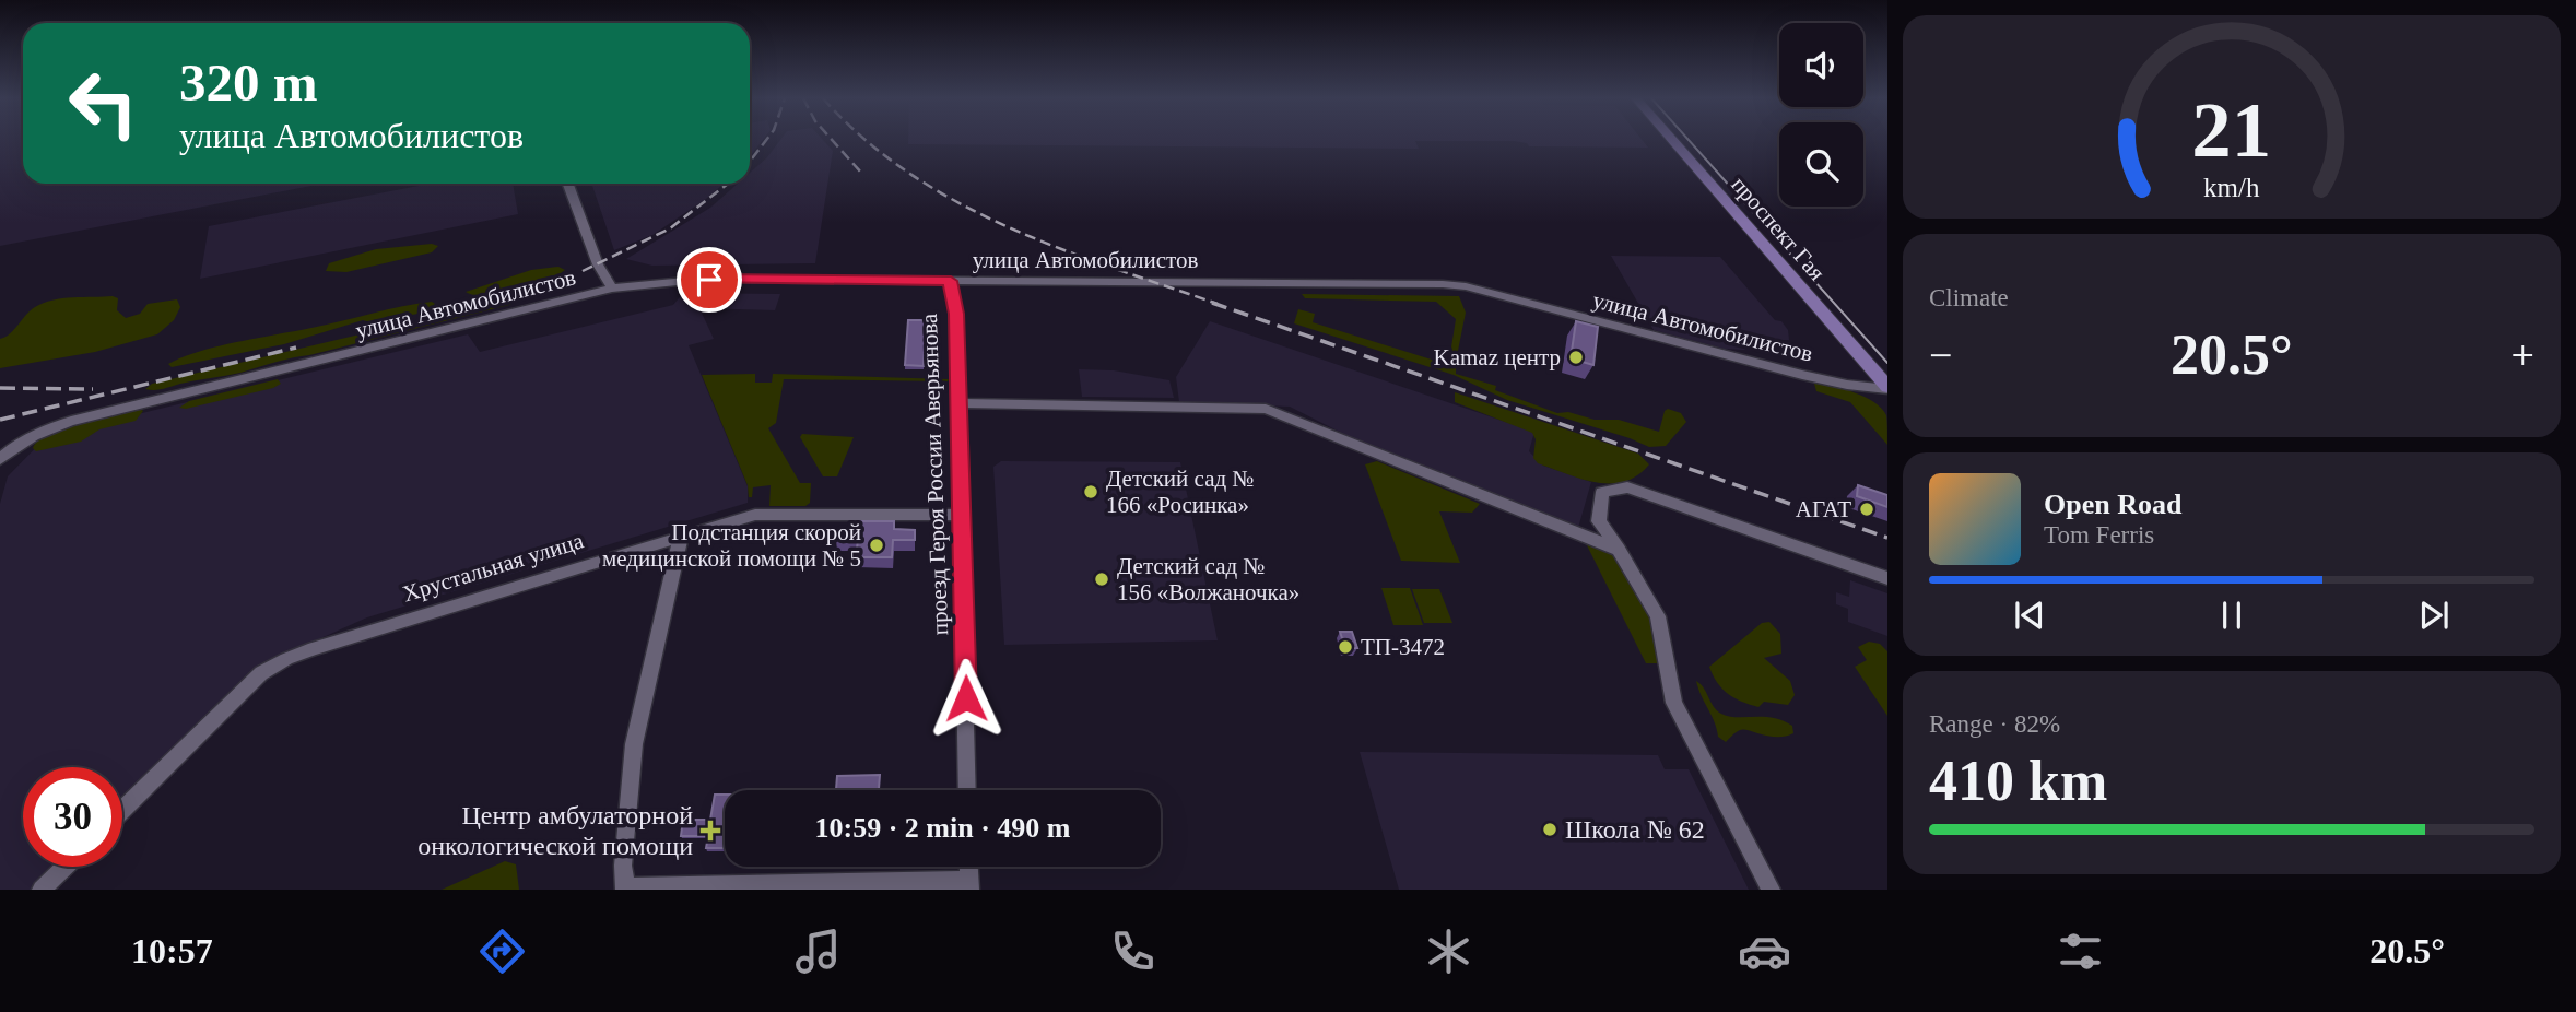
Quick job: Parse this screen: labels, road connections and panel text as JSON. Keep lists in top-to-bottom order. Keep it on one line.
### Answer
{"streets":{"main road":["проспект Гая"],"street":["улица Автомобилистов","проезд Героя России Аверьянова","Хрустальная улица"]},"crossings":[["проспект Гая","улица Автомобилистов"],["улица Автомобилистов","проезд Героя России Аверьянова"],["проезд Героя России Аверьянова","Хрустальная улица"]],"places":{"other":["Kamaz центр","Детский сад № 166 «Росинка»","АГАТ","Подстанция скорой медицинской помощи № 5","Детский сад № 156 «Волжаночка»","ТП-3472","Школа № 62"],"health":["Центр амбулаторной онкологической помощи"]},"page":{"turn":["320 m","улица Автомобилистов"],"tile":["Climate",["Range · 82%","410 km"]],"heat":["−","20.5°","+"],"song":["Open Road","Tom Ferris"],"limit":"30","trip":"10:59 · 2 min · 490 m","tabs":["10:57","20.5°"],"gauge":["21","km/h"]}}
